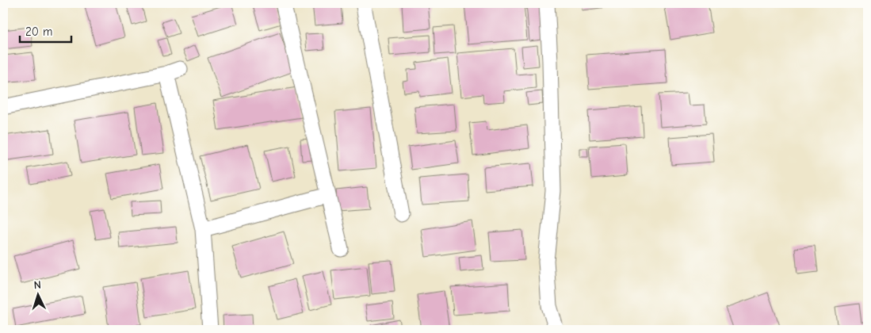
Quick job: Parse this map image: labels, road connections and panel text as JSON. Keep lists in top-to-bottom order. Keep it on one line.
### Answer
{"scale_bar":"20 m","north":"top"}
